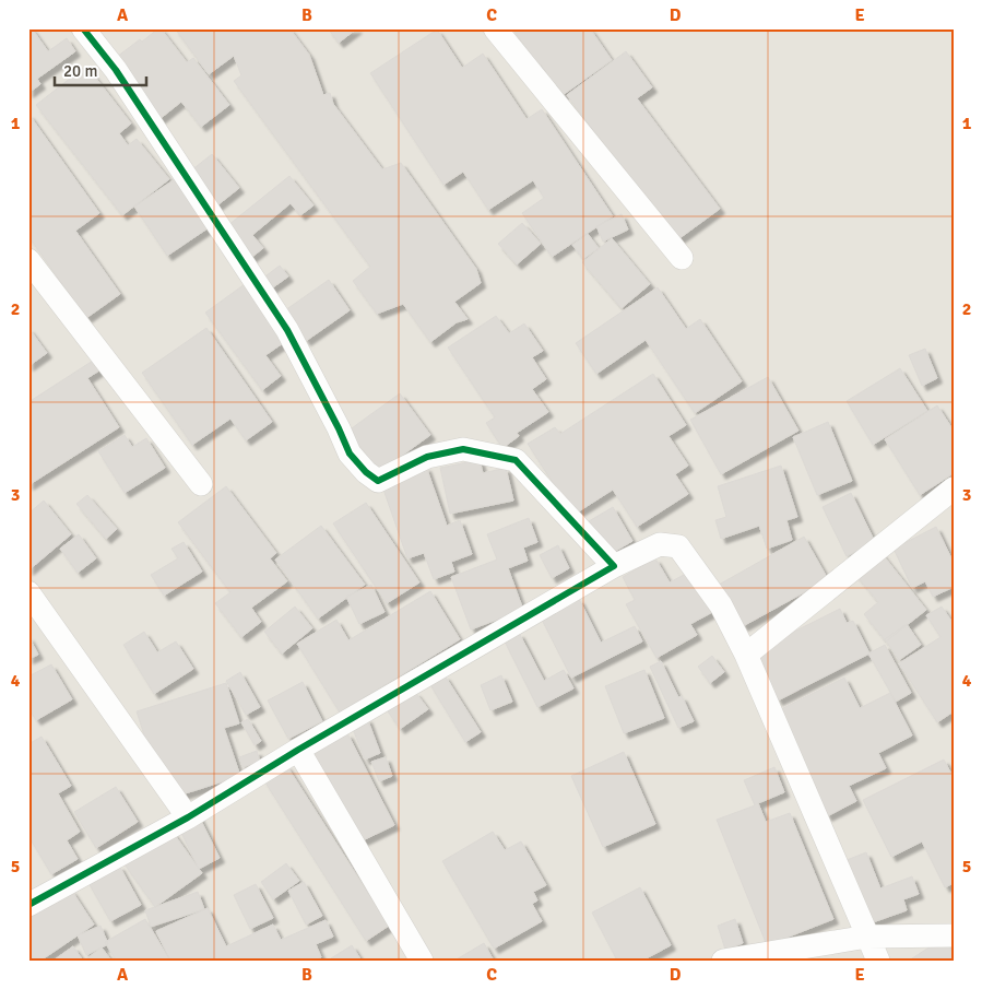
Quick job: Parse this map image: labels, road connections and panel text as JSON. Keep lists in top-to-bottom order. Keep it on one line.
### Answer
{"scale_bar":"20 m","grid":{"columns":["A","B","C","D","E"],"rows":["1","2","3","4","5"]}}
